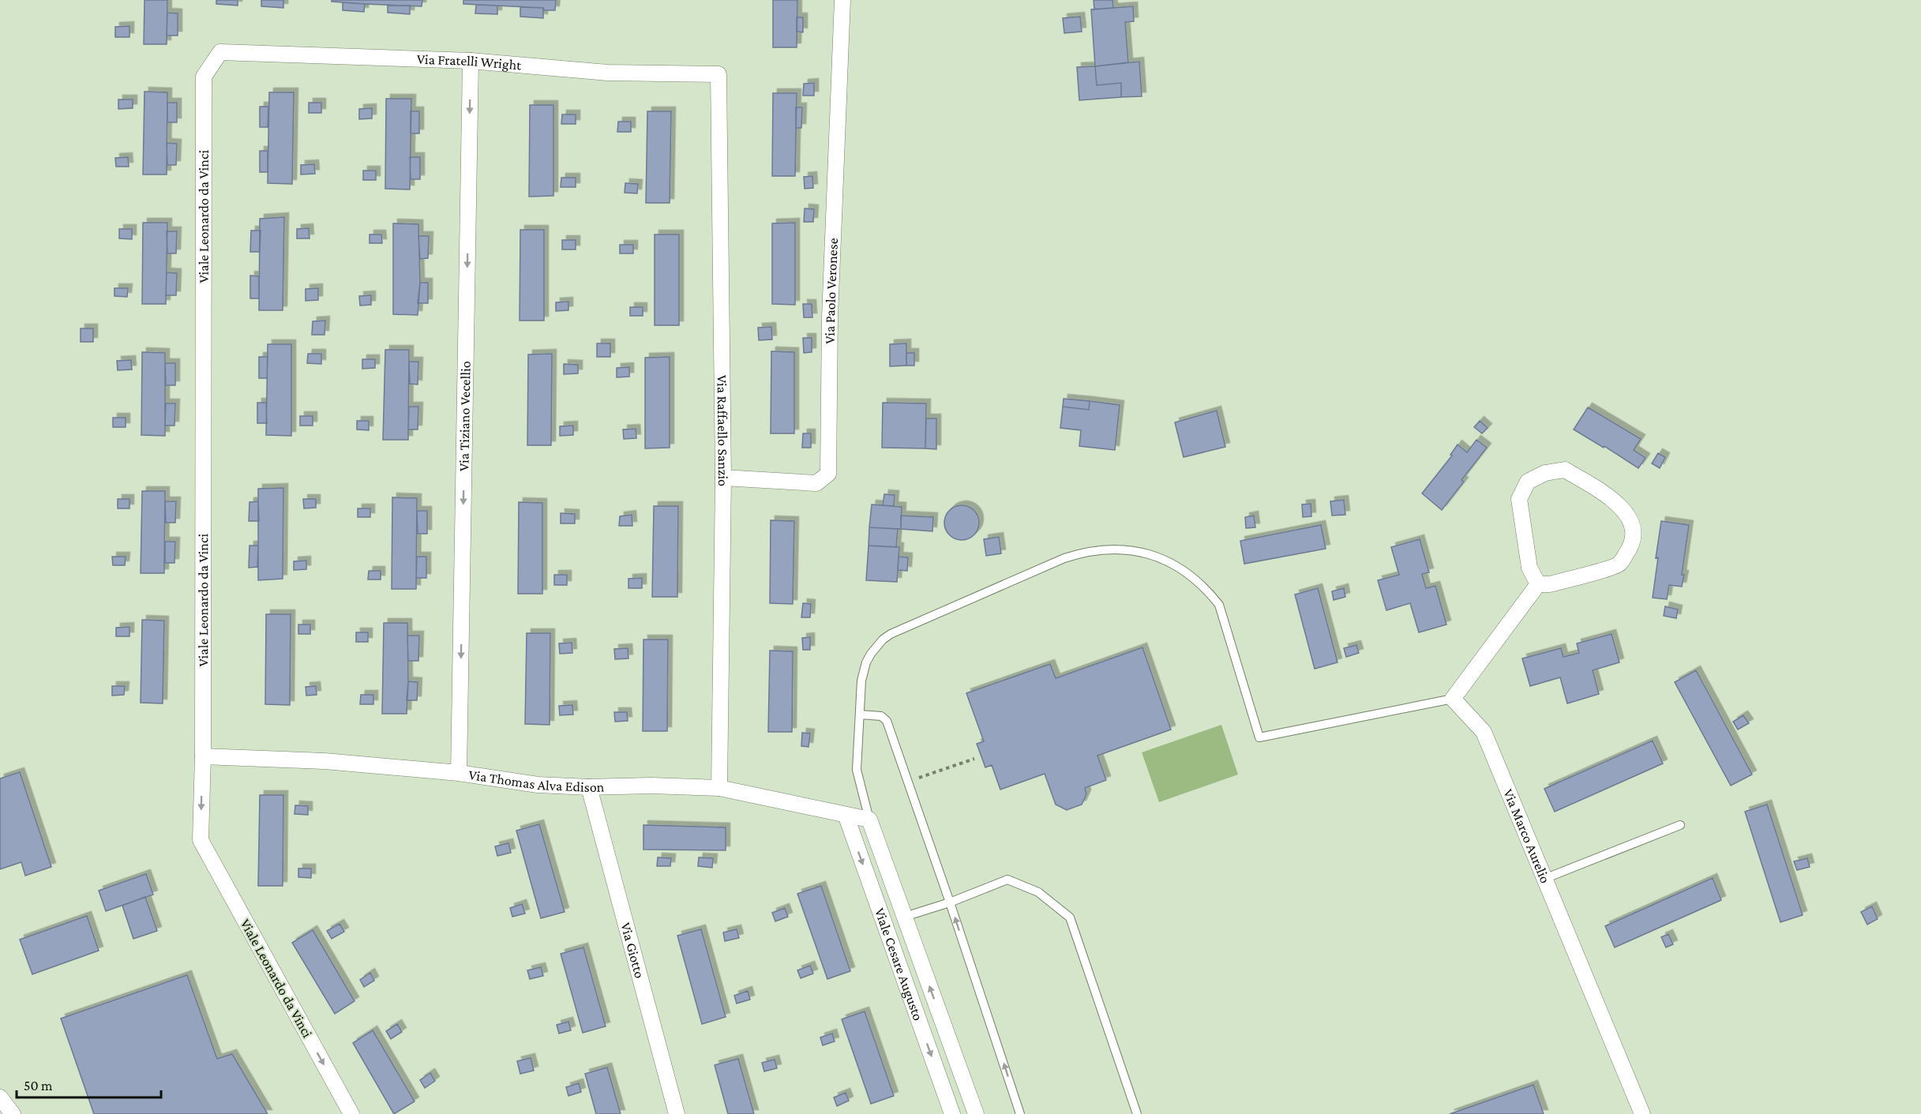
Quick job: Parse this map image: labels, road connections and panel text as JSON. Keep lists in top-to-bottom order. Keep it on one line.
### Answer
{"streets":{"street":["Via Fratelli Wright","Viale Leonardo da Vinci","Via Paolo Veronese","Via Tiziano Vecellio","Via Raffaello Sanzio","Via Thomas Alva Edison","Via Marco Aurelio","Via Giotto","Viale Cesare Augusto"]},"crossings":[["Via Fratelli Wright","Viale Leonardo da Vinci"],["Via Fratelli Wright","Via Tiziano Vecellio"],["Via Fratelli Wright","Via Raffaello Sanzio"],["Viale Leonardo da Vinci","Via Thomas Alva Edison"],["Via Paolo Veronese","Via Raffaello Sanzio"],["Via Tiziano Vecellio","Via Thomas Alva Edison"],["Via Raffaello Sanzio","Via Thomas Alva Edison"],["Via Thomas Alva Edison","Via Giotto"],["Via Thomas Alva Edison","Viale Cesare Augusto"]],"one_way":["Viale Leonardo da Vinci","Via Tiziano Vecellio"],"scale_bar":"50 m"}
